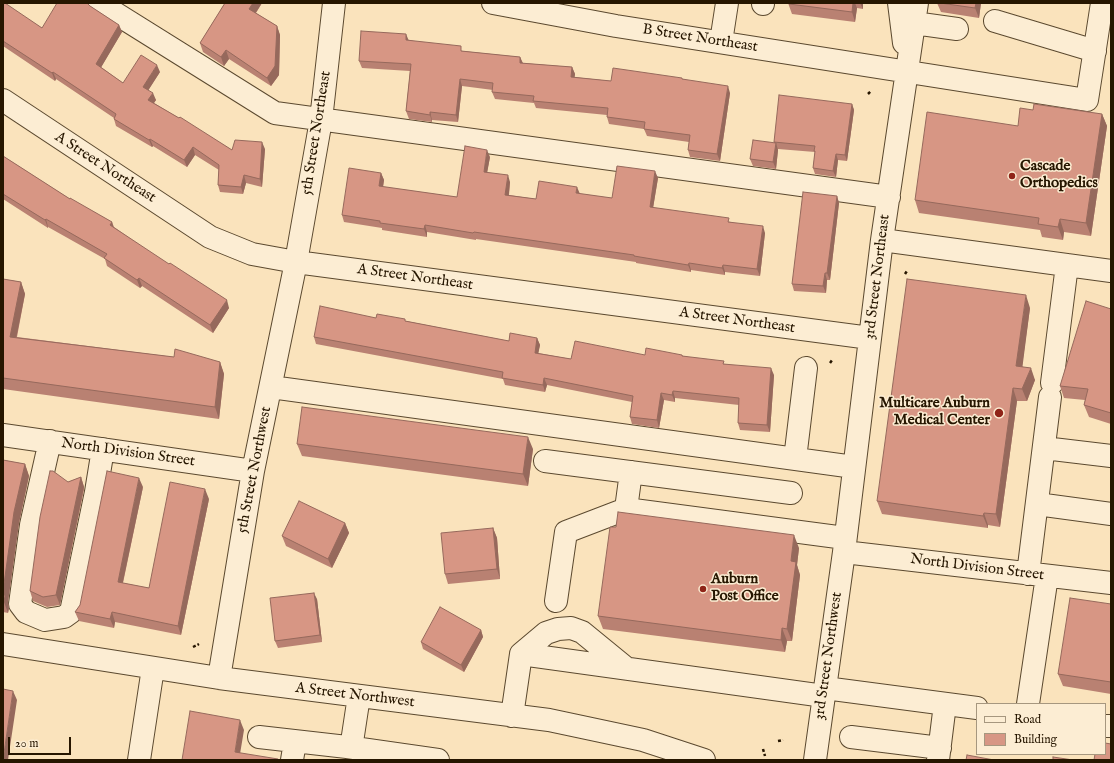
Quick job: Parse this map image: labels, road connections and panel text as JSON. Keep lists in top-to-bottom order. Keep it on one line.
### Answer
{"streets":{"street":["B Street Northeast","5th Street Northeast","A Street Northeast","3rd Street Northeast","North Division Street","5th Street Northwest","3rd Street Northwest","A Street Northwest"]},"crossings":[["B Street Northeast","3rd Street Northeast"],["5th Street Northeast","A Street Northeast"],["5th Street Northeast","5th Street Northwest"],["A Street Northeast","3rd Street Northeast"],["A Street Northeast","5th Street Northwest"],["3rd Street Northeast","North Division Street"],["3rd Street Northeast","3rd Street Northwest"],["North Division Street","5th Street Northwest"],["North Division Street","3rd Street Northwest"],["5th Street Northwest","A Street Northwest"]],"places":["Cascade Orthopedics","Multicare Auburn Medical Center","Auburn Post Office"],"legend":["Road","Building"],"scale_bar":"20 m"}
